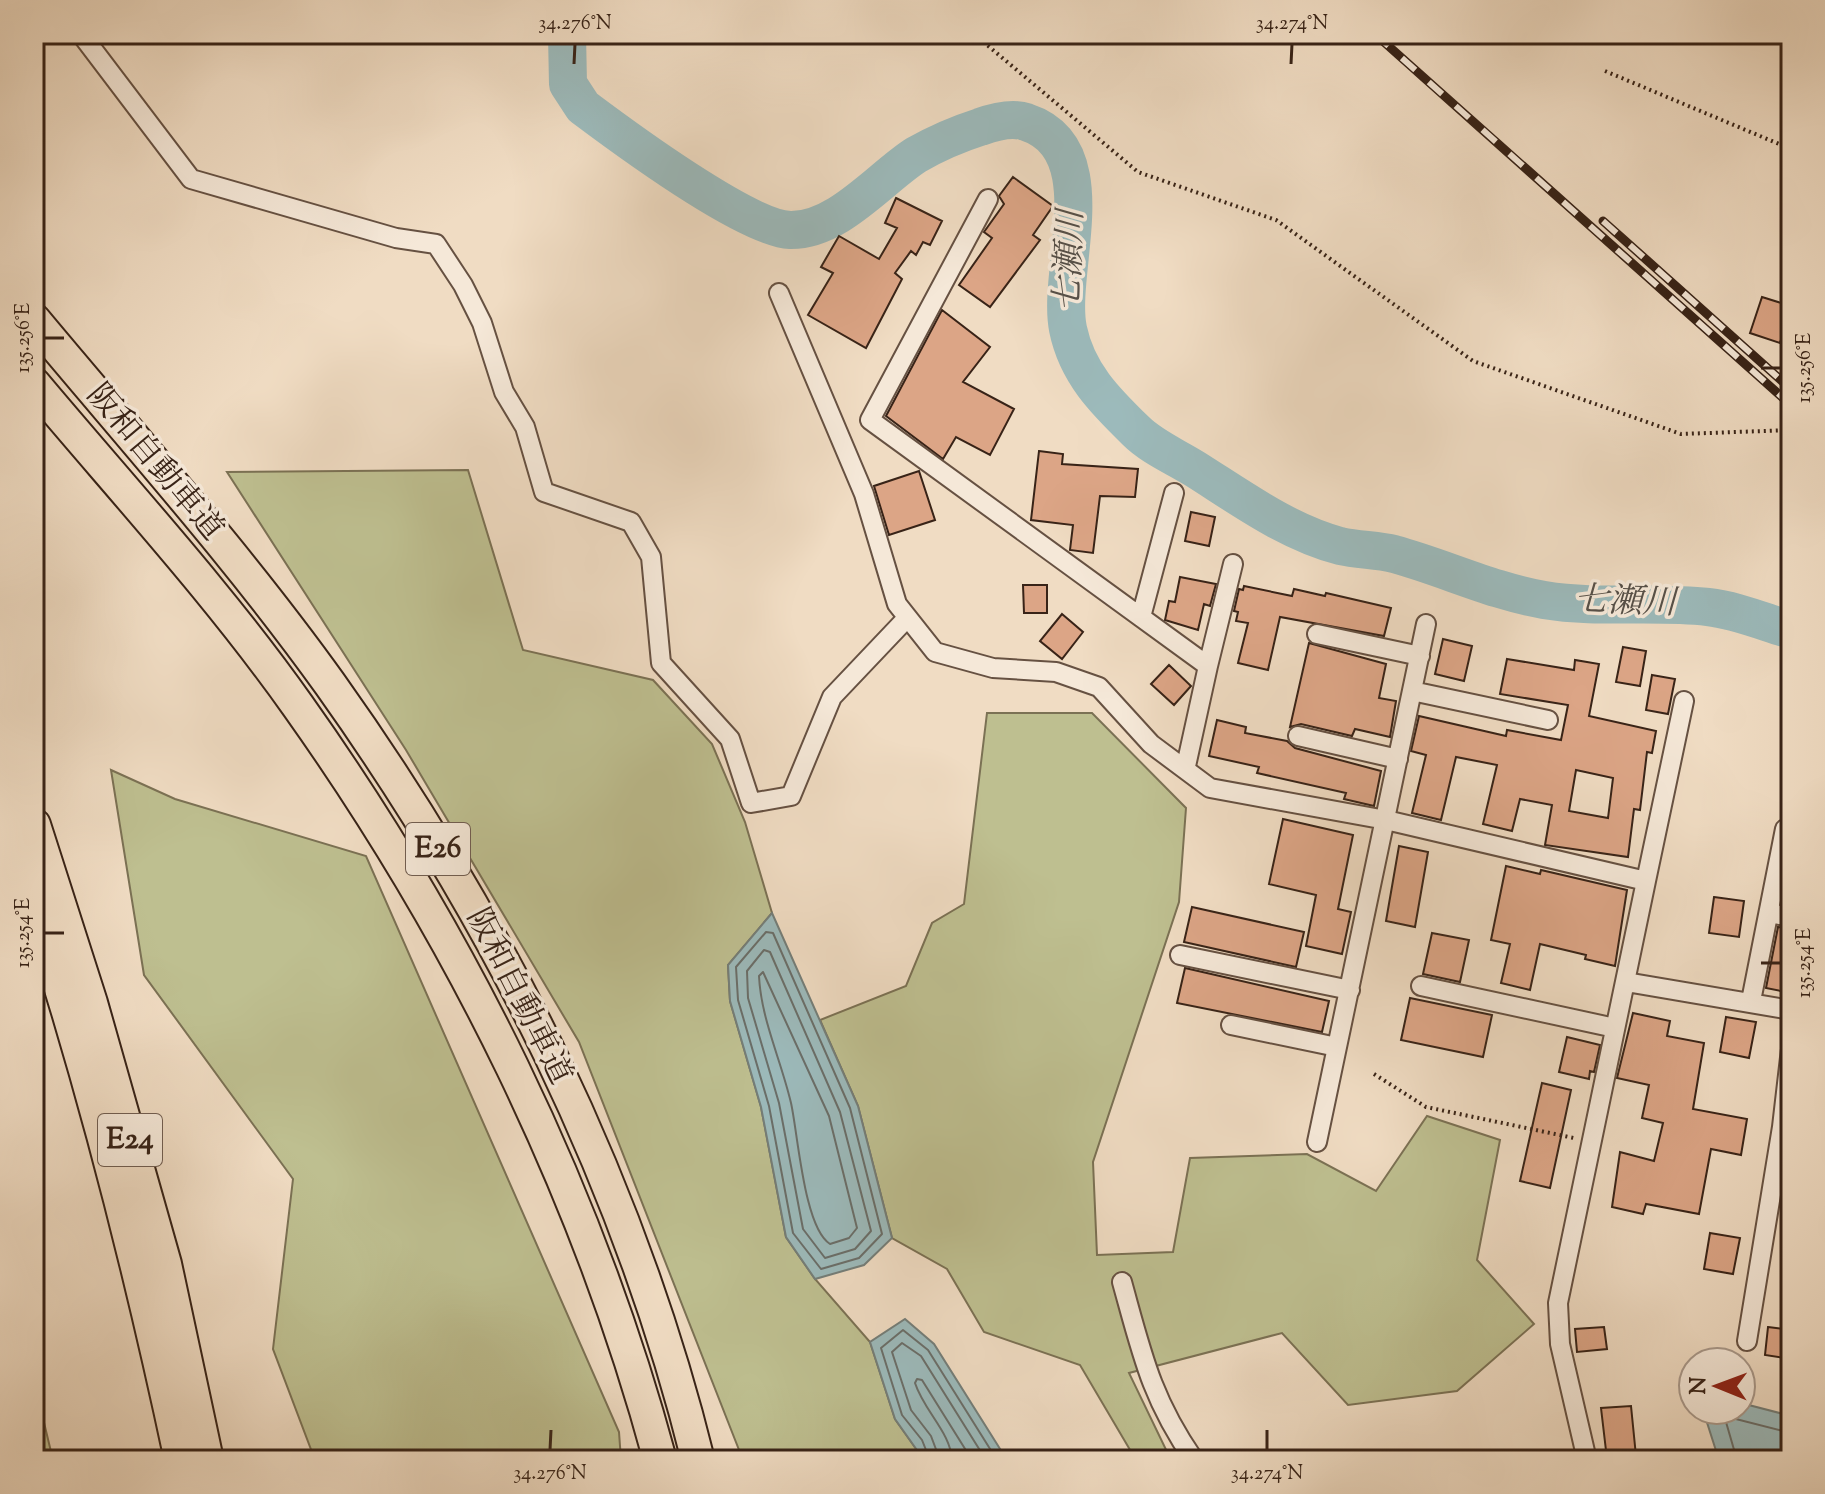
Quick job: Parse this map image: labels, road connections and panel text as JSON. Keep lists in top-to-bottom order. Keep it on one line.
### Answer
{"streets":{"highway":["阪和自動車道","E26","E24"]},"water":["七瀬川"],"north":"left","coordinates":["34.276°N","34.274°N","135.256°E","135.254°E"]}
